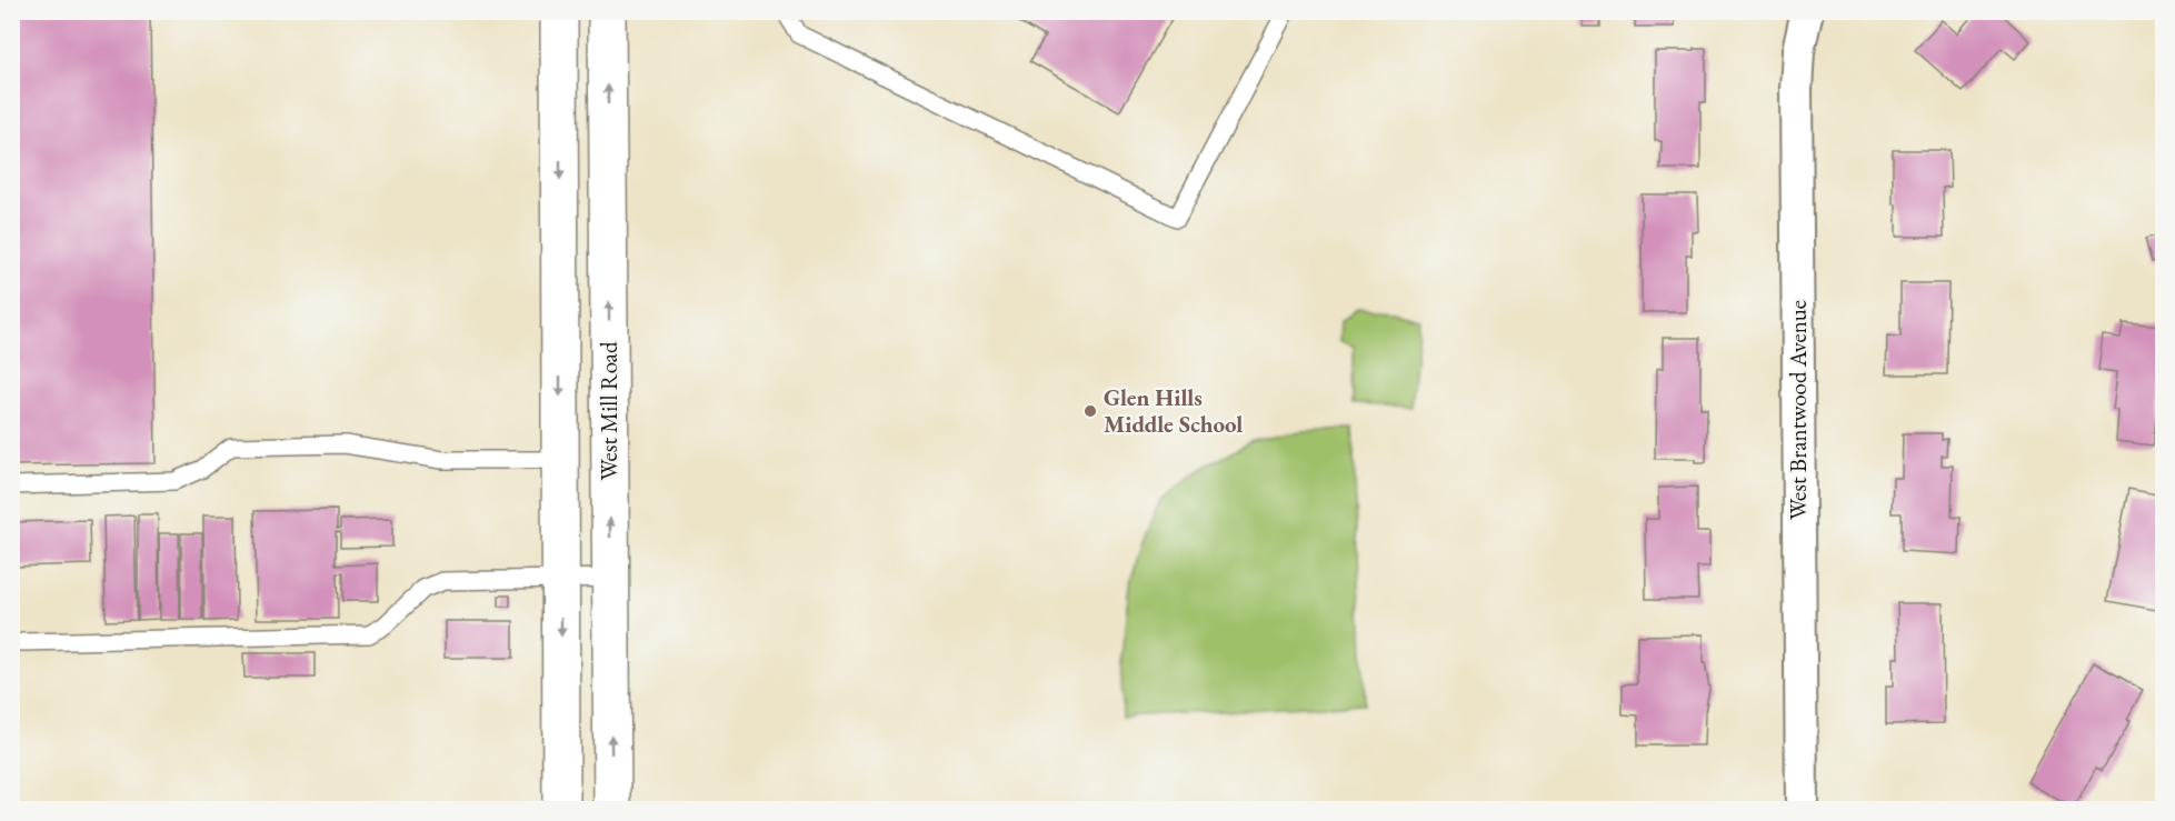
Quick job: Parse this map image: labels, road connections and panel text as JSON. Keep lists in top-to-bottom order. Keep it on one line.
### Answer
{"streets":{"main road":["West Mill Road"],"street":["West Brantwood Avenue"]},"places":["Glen Hills Middle School"]}
